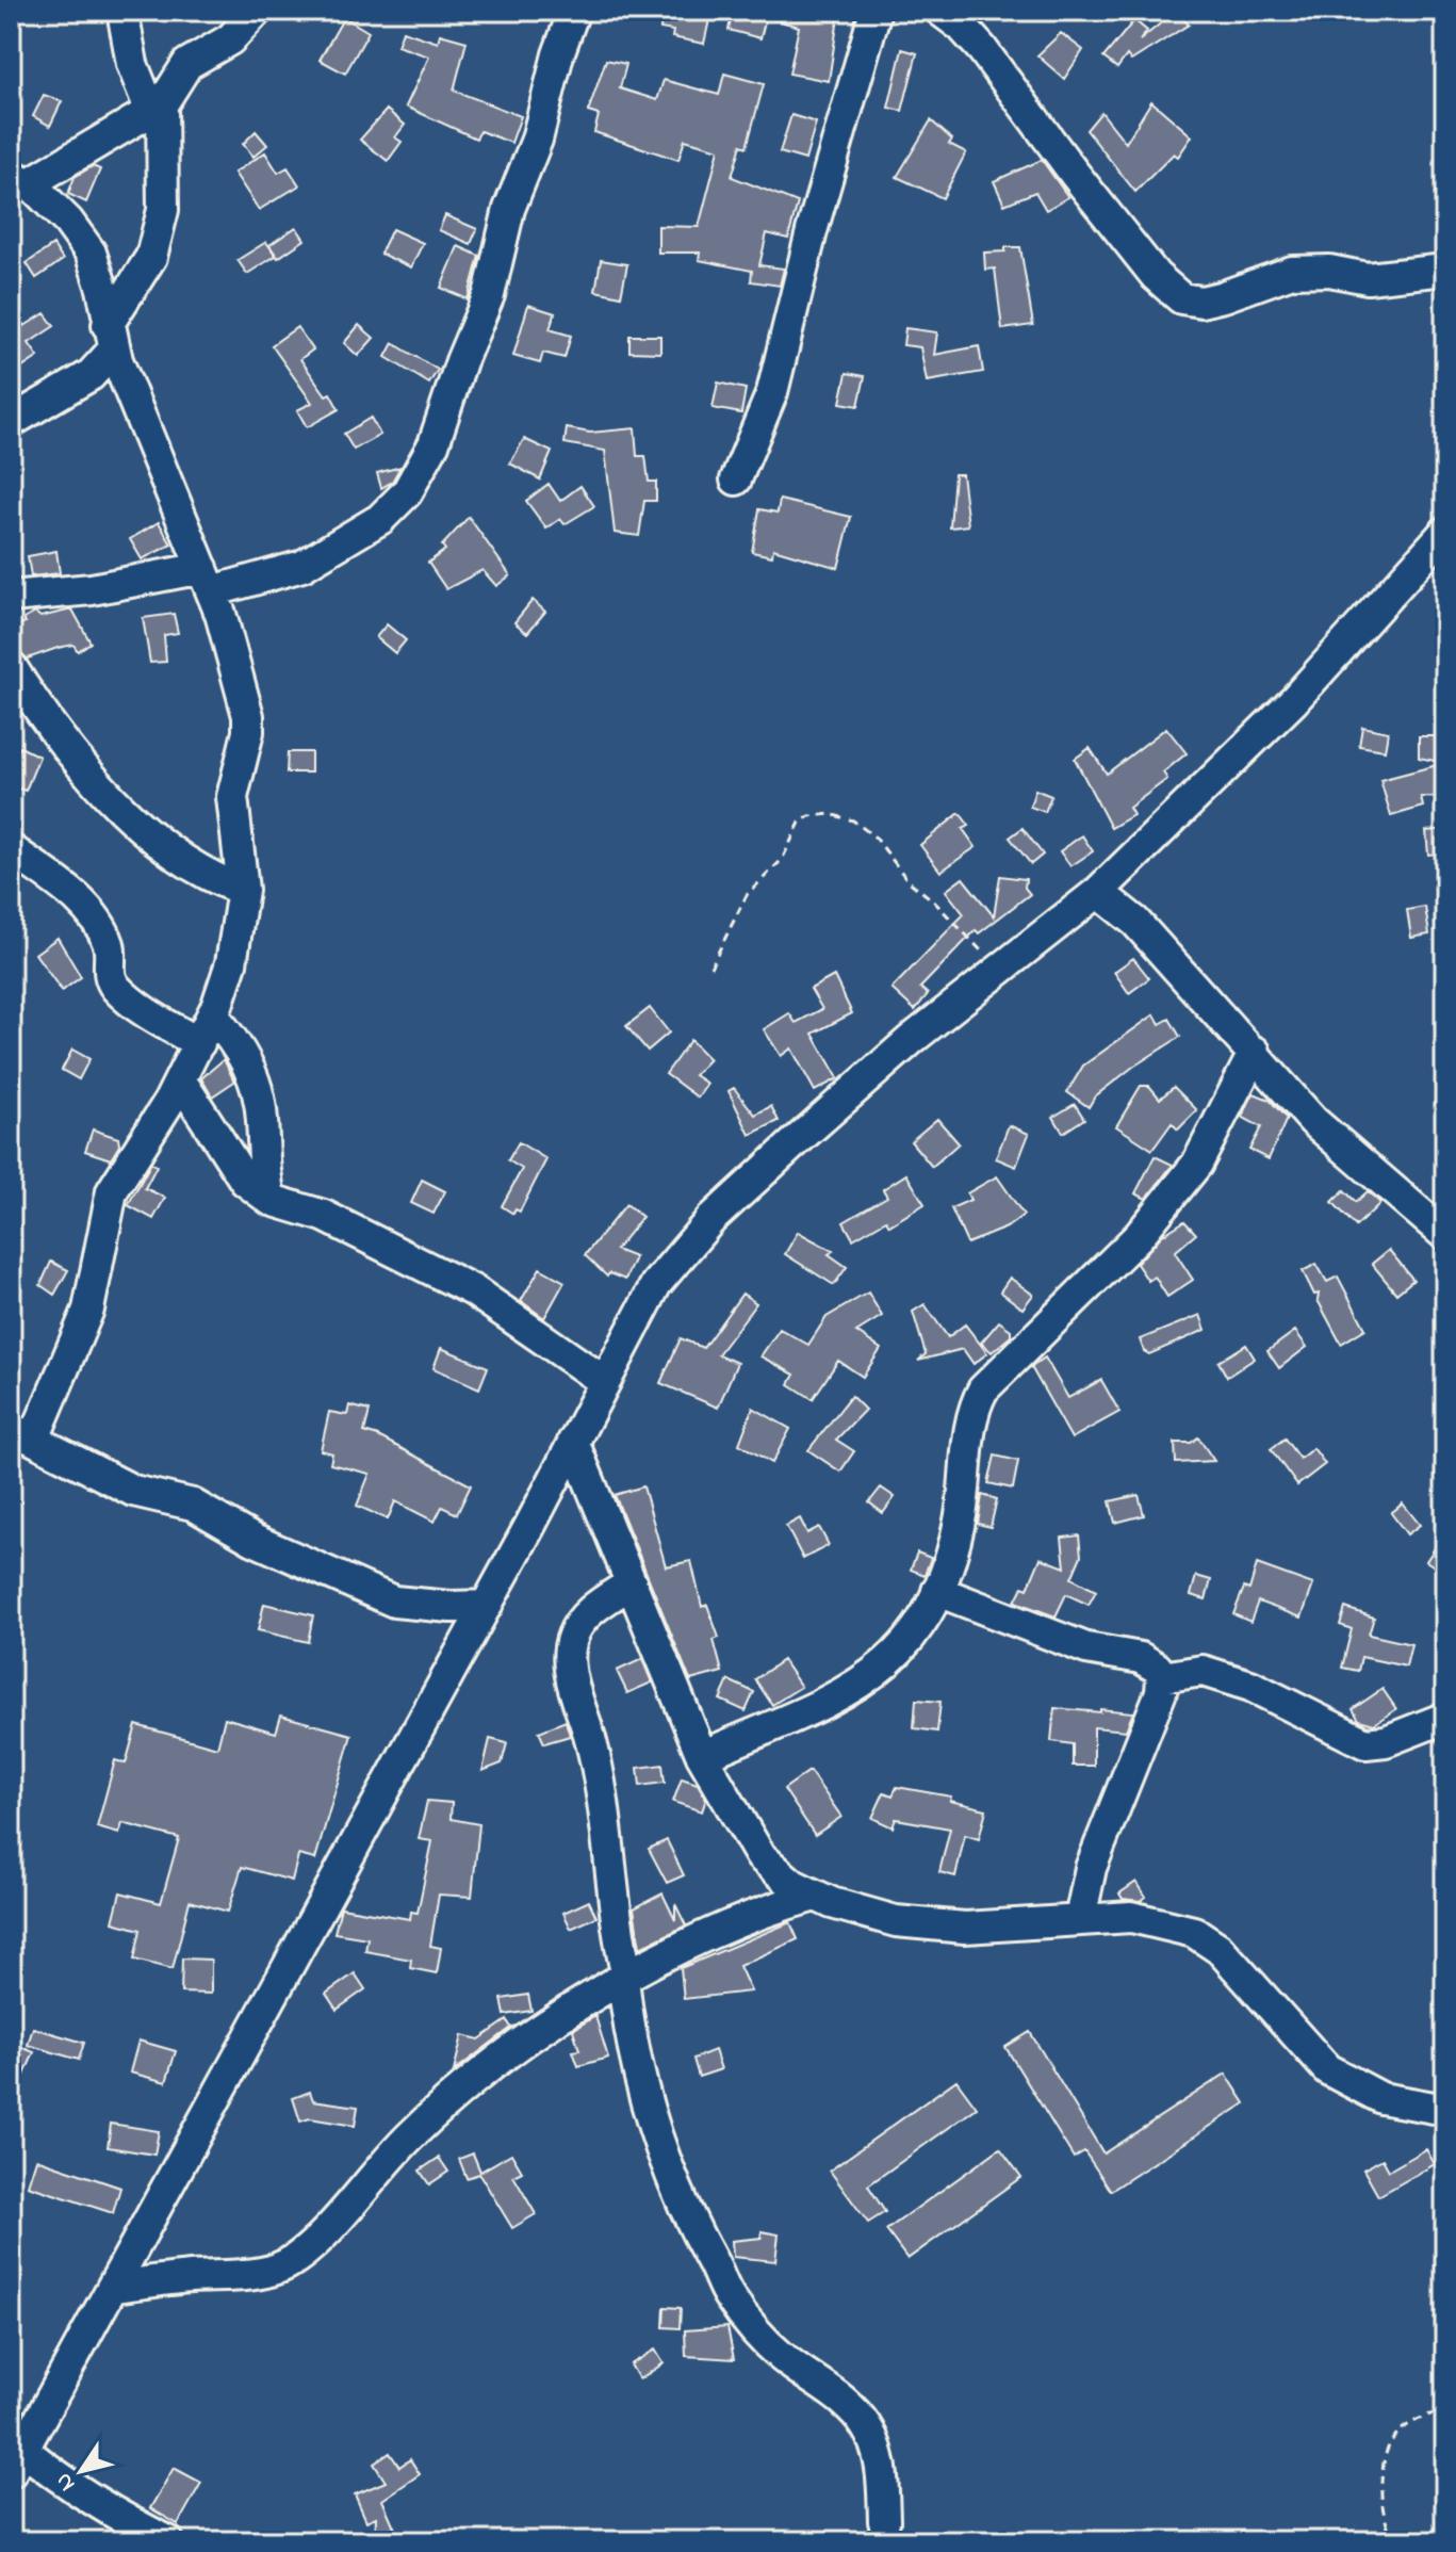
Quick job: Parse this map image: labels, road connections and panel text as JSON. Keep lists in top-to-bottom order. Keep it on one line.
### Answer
{"north":"bottom left"}
